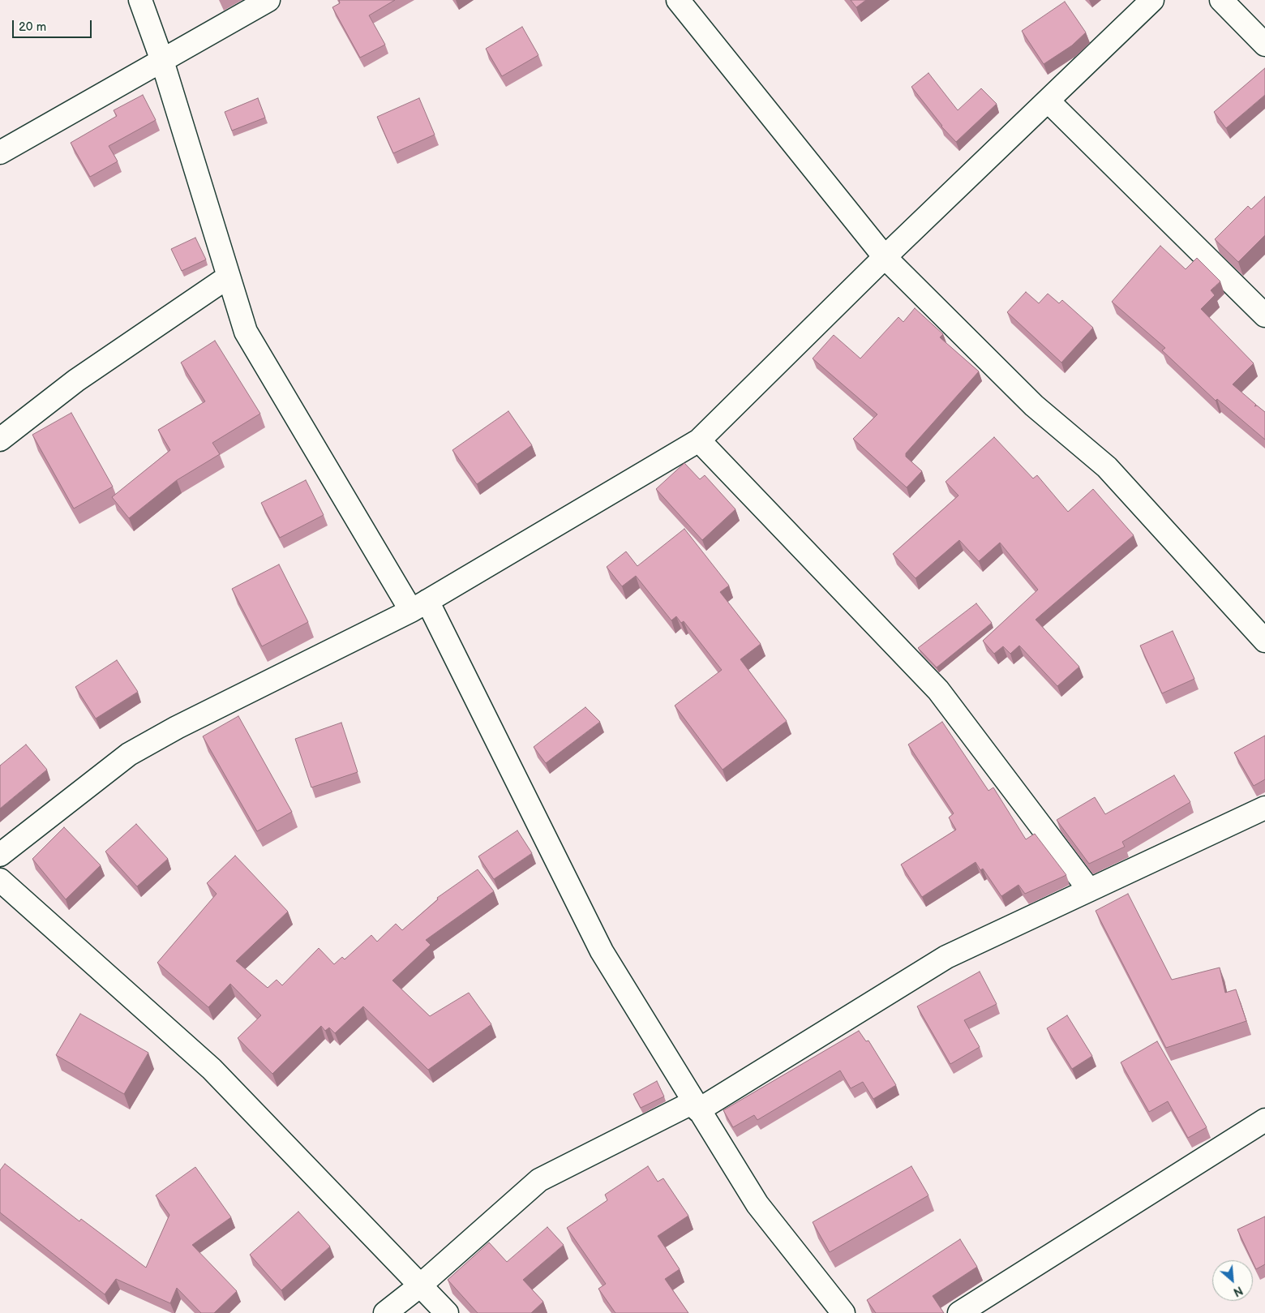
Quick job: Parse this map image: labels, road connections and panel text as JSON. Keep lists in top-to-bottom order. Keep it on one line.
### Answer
{"scale_bar":"20 m","north":"bottom right"}
